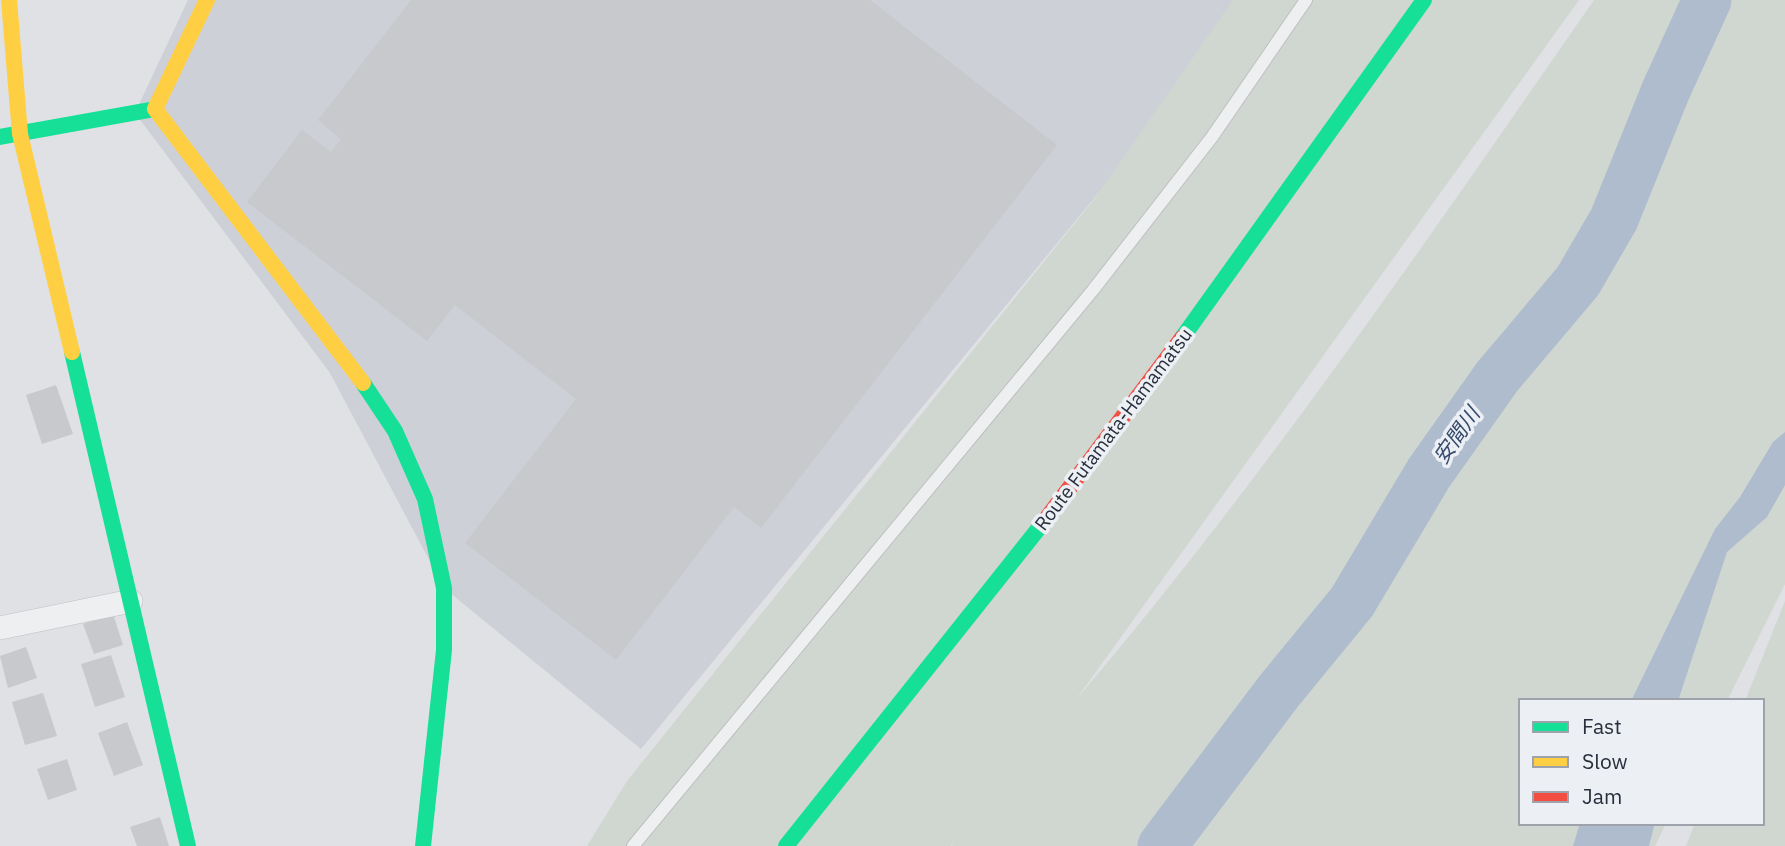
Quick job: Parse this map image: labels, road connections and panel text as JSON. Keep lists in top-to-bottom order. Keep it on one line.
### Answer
{"streets":{"street":["Route Futamata-Hamamatsu"]},"water":["安間川"],"legend":["Fast","Slow","Jam"]}
